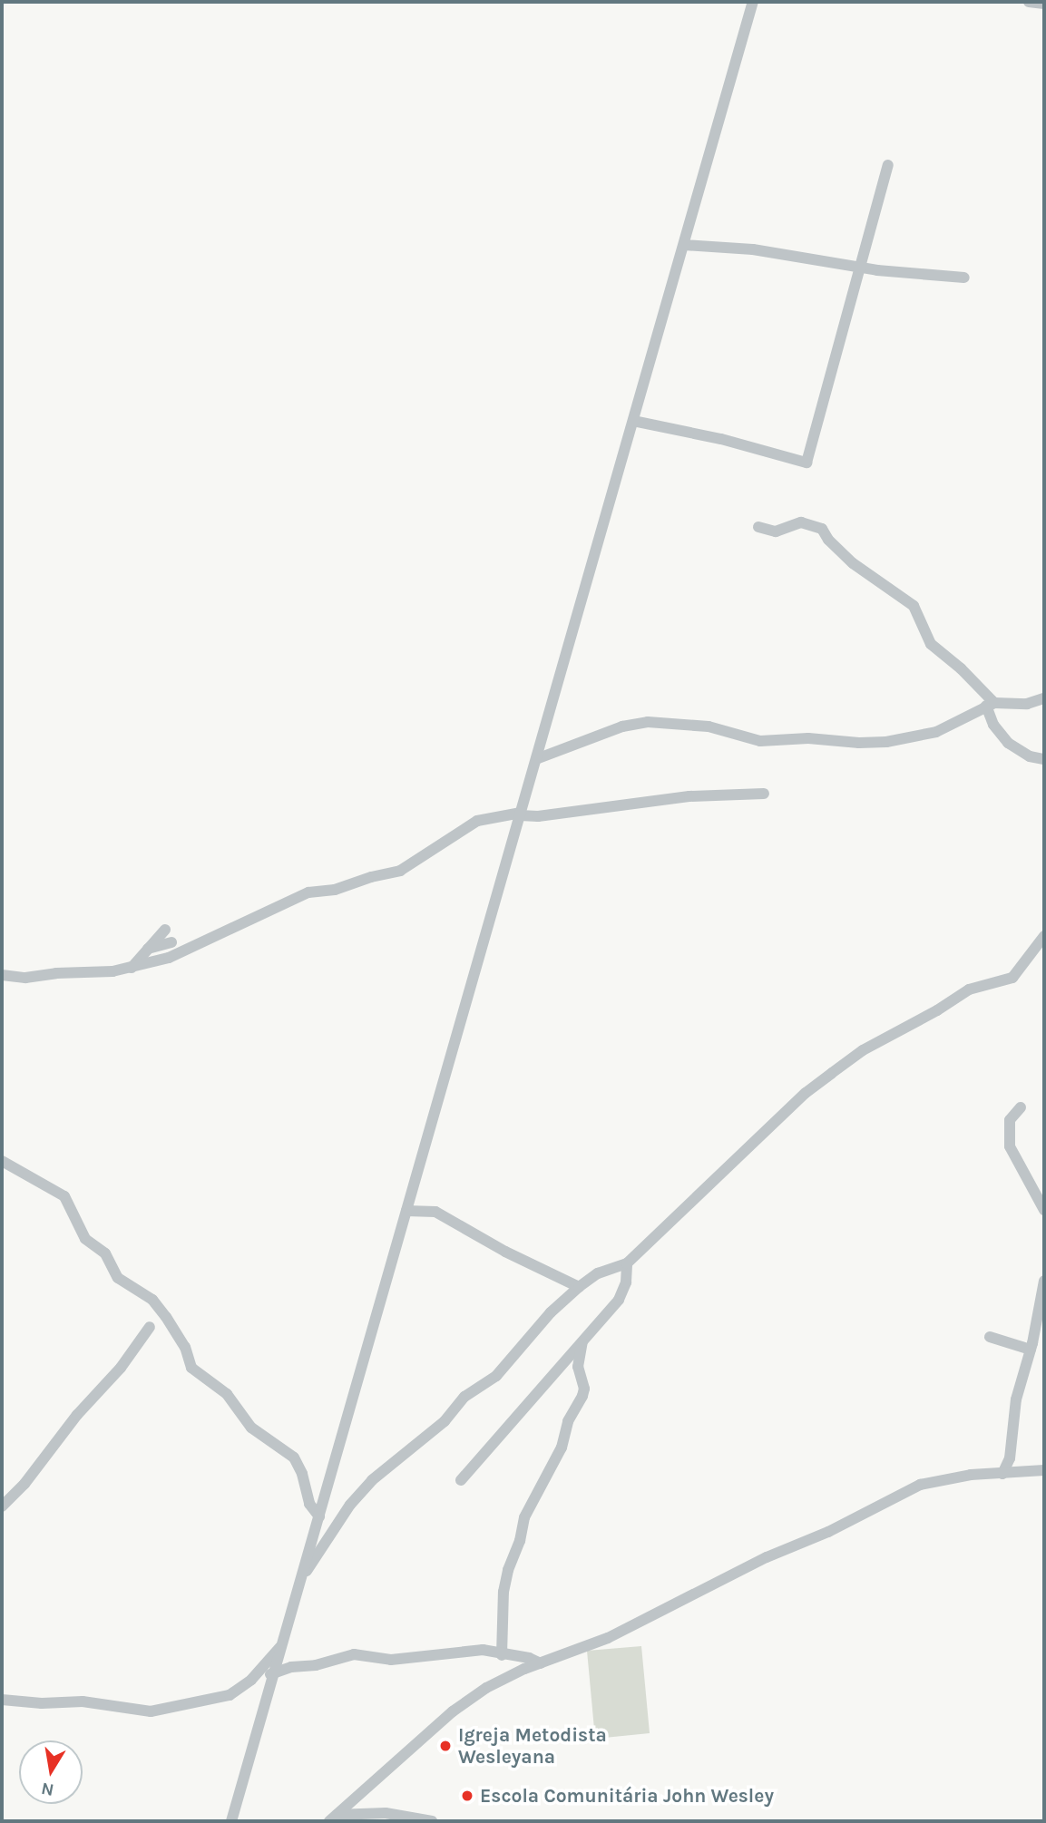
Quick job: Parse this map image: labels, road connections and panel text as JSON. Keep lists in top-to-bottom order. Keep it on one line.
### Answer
{"places":["Igreja Metodista Wesleyana","Escola Comunitária John Wesley"],"north":"bottom"}
